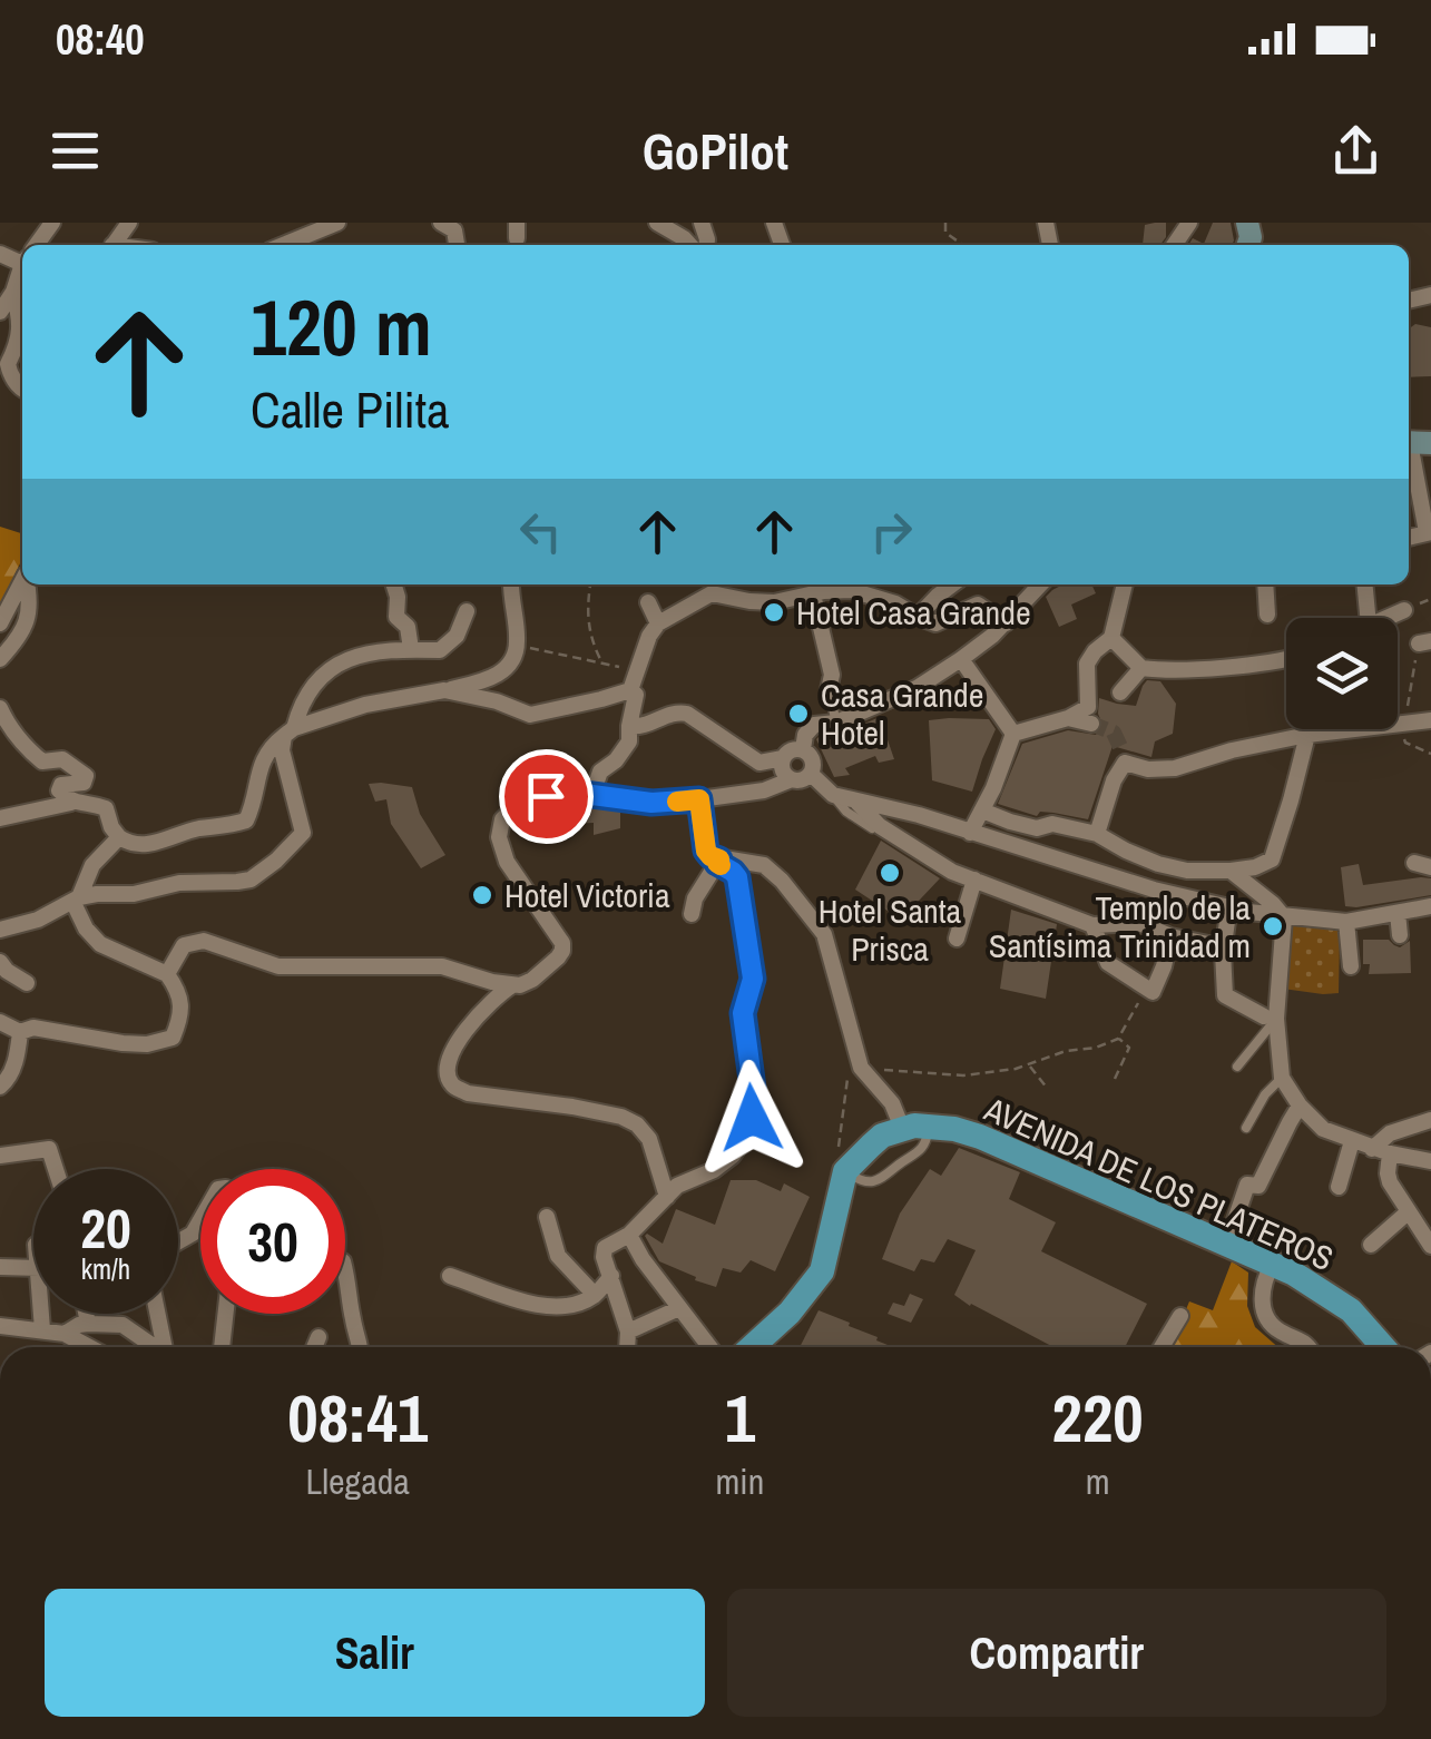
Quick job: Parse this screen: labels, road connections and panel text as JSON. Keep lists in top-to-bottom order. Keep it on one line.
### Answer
{"streets":{"main road":["AVENIDA DE LOS PLATEROS"]},"places":["Hotel Casa Grande","Casa Grande Hotel","Hotel Santa Prisca","Hotel Victoria","Templo de la Santísima Trinidad m"],"page":{"status":"08:40","header":"GoPilot","turn":["120 m","Calle Pilita"],"speed":"20 km/h","limit":"30","eta":["08:41","Llegada","1","min","220","m"],"buttons":["Salir","Compartir"]}}
